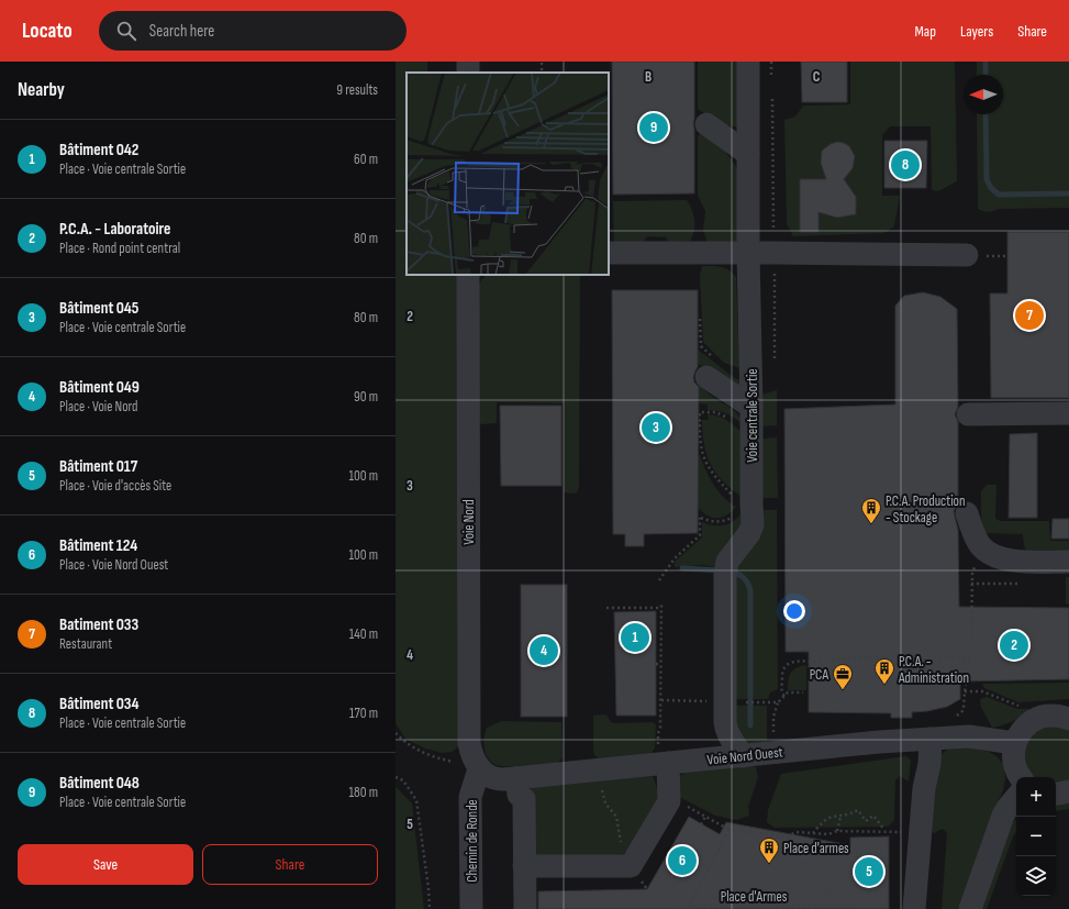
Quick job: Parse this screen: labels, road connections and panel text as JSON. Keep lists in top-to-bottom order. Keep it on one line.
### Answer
{"streets":{"street":["Voie centrale Sortie","Voie Nord","Voie Nord Ouest","Chemin de Ronde"],"path":["Place d'Armes"]},"crossings":[["Voie centrale Sortie","Voie Nord Ouest"],["Voie Nord","Voie Nord Ouest"],["Voie Nord","Chemin de Ronde"],["Voie Nord Ouest","Chemin de Ronde"]],"places":{"building":["P.C.A. Production - Stockage","P.C.A. - Administration","Place d'armes"],"office":["PCA"]},"north":"left","page":{"header":"Locato","search":"Search here","nav":["Map","Layers","Share"],"heading":["Nearby","9 results"],"pins":["9","8","7","3","1","2","4","6","5"],"list":[{"mark":"1","name":"Bâtiment 042","note":"Place · Voie centrale Sortie","value":"60 m"},{"mark":"2","name":"P.C.A. - Laboratoire","note":"Place · Rond point central","value":"80 m"},{"mark":"3","name":"Bâtiment 045","note":"Place · Voie centrale Sortie","value":"80 m"},{"mark":"4","name":"Bâtiment 049","note":"Place · Voie Nord","value":"90 m"},{"mark":"5","name":"Bâtiment 017","note":"Place · Voie d'accès Site","value":"100 m"},{"mark":"6","name":"Bâtiment 124","note":"Place · Voie Nord Ouest","value":"100 m"},{"mark":"7","name":"Batiment 033","note":"Restaurant","value":"140 m"},{"mark":"8","name":"Bâtiment 034","note":"Place · Voie centrale Sortie","value":"170 m"},{"mark":"9","name":"Bâtiment 048","note":"Place · Voie centrale Sortie","value":"180 m"}],"map_buttons":["+","−"],"buttons":["Save","Share"]},"grid":{"columns":["B","C"],"rows":["2","3","4","5"]}}
